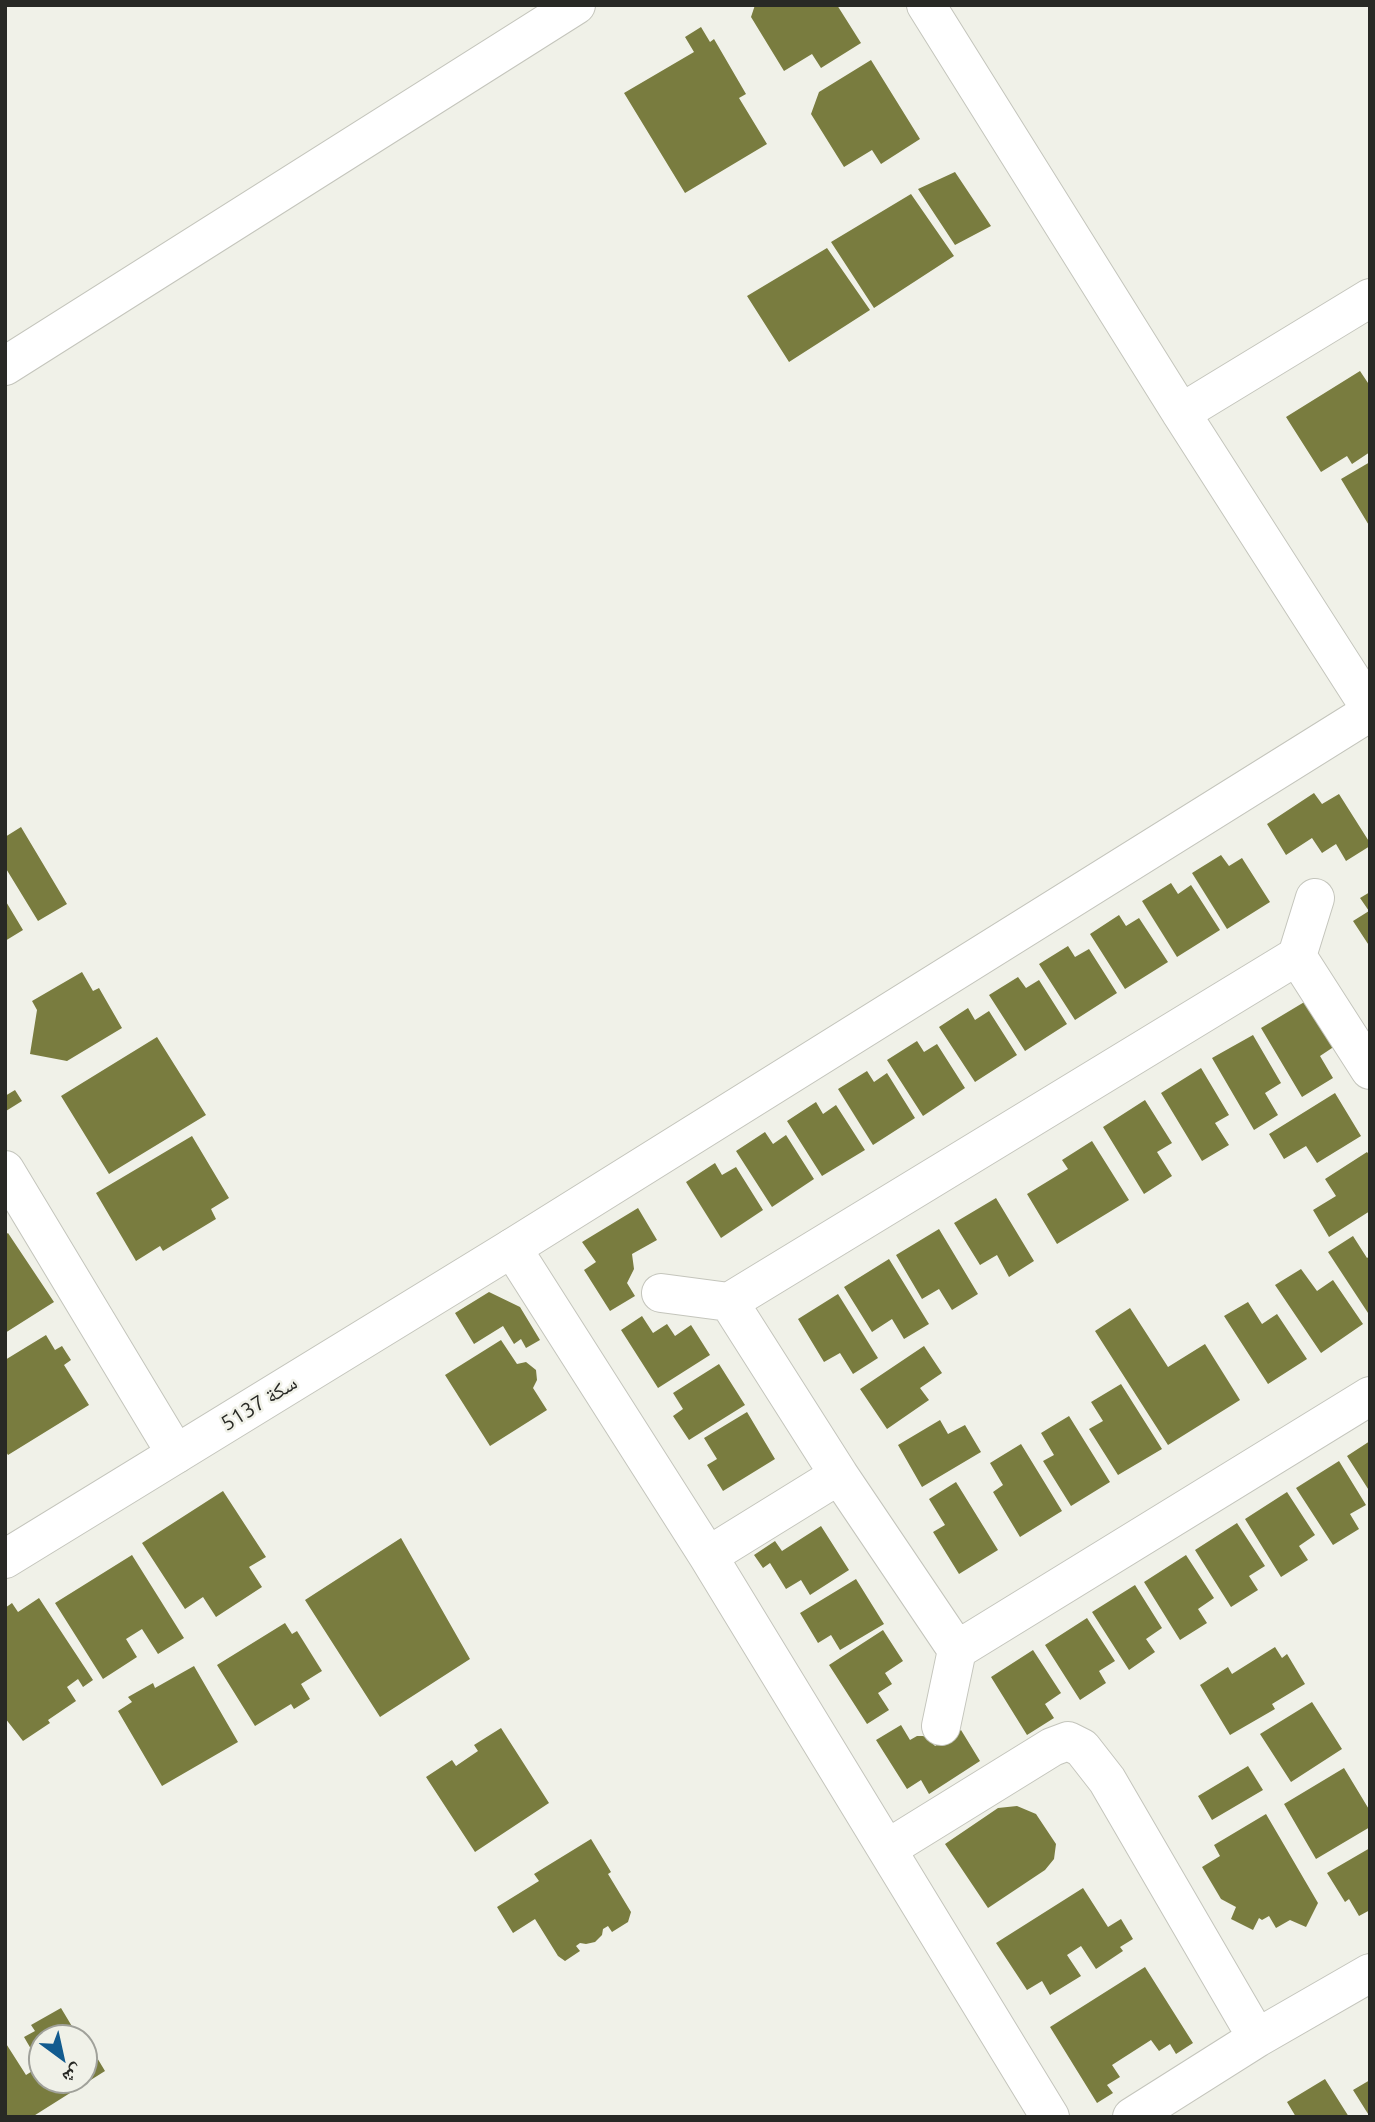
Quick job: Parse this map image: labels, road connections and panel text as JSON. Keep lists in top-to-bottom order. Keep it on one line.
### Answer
{"streets":{"street":["سكة 5137"]},"north":"bottom right"}
